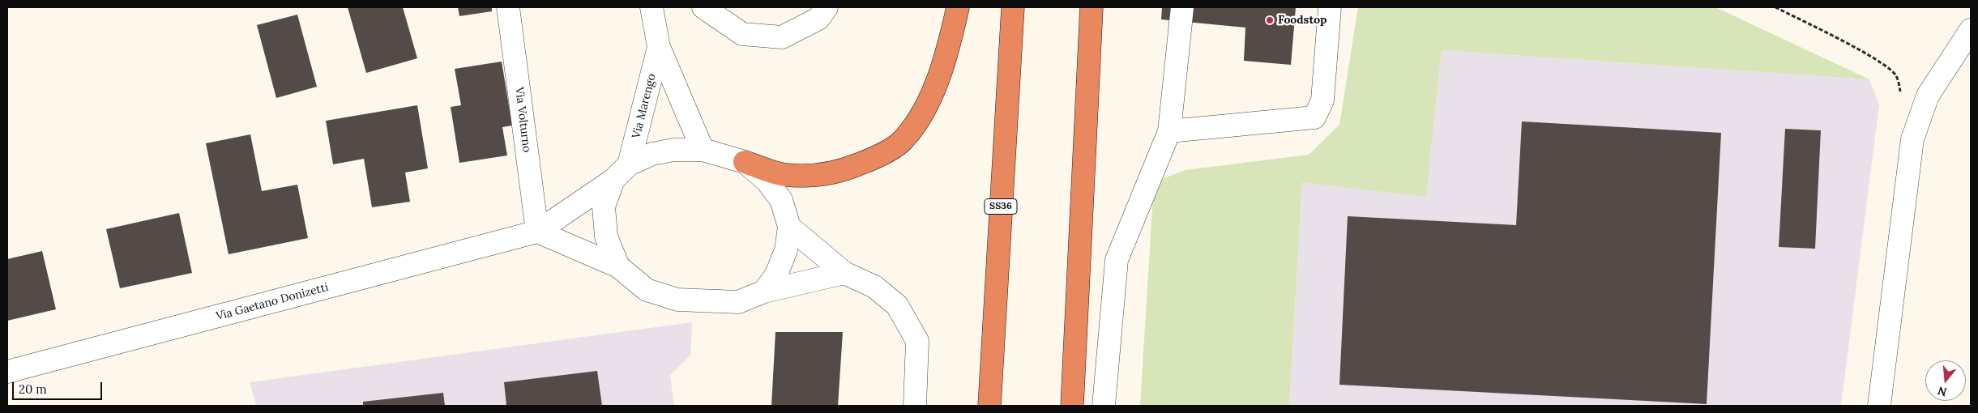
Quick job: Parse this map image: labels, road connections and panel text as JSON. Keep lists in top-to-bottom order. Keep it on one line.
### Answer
{"streets":{"highway":["SS36"],"street":["Via Marengo","Via Volturno","Via Gaetano Donizetti"]},"crossings":[["Via Volturno","Via Gaetano Donizetti"]],"places":["Foodstop"],"scale_bar":"20 m","north":"bottom"}
